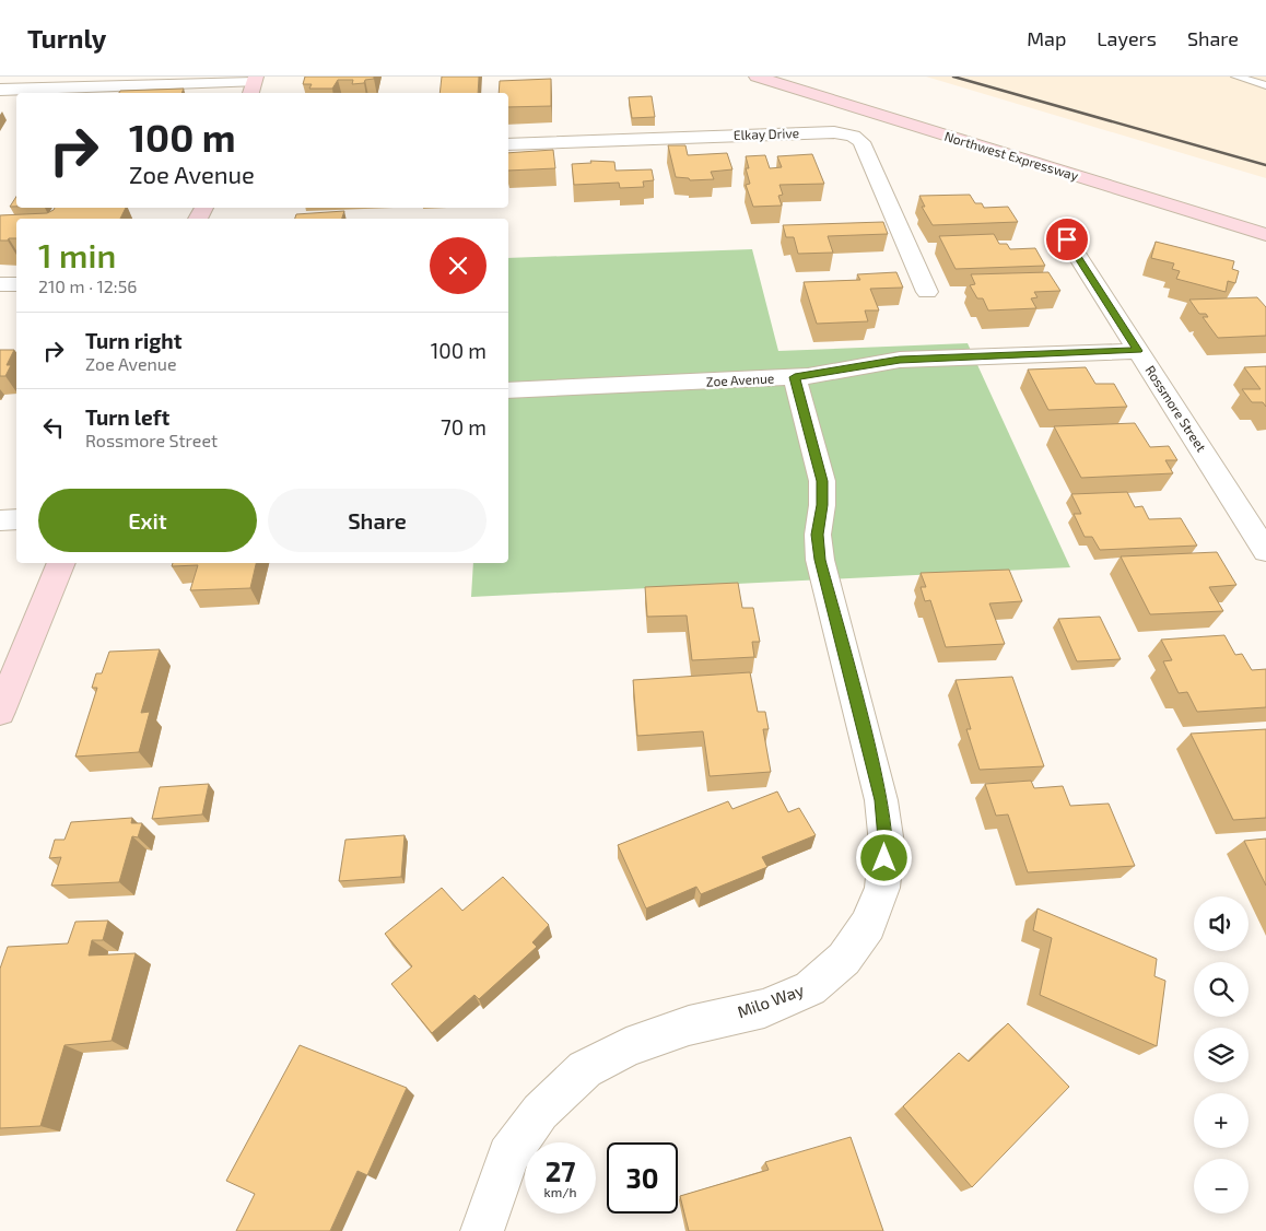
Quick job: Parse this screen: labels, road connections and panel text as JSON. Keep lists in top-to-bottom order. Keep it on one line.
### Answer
{"streets":{"main road":["Northwest Expressway"],"street":["Elkay Drive","Zoe Avenue","Rossmore Street","Milo Way"]},"crossings":[["Zoe Avenue","Rossmore Street"],["Zoe Avenue","Milo Way"]],"page":{"header":"Turnly","nav":["Map","Layers","Share"],"turn":["100 m","Zoe Avenue"],"heading":["1 min","210 m · 12:56"],"list":[{"name":"Turn right","note":"Zoe Avenue","value":"100 m"},{"name":"Turn left","note":"Rossmore Street","value":"70 m"}],"buttons":["Exit","Share"],"map_buttons":["+","−"],"speed":"27 km/h","limit":"30"}}
